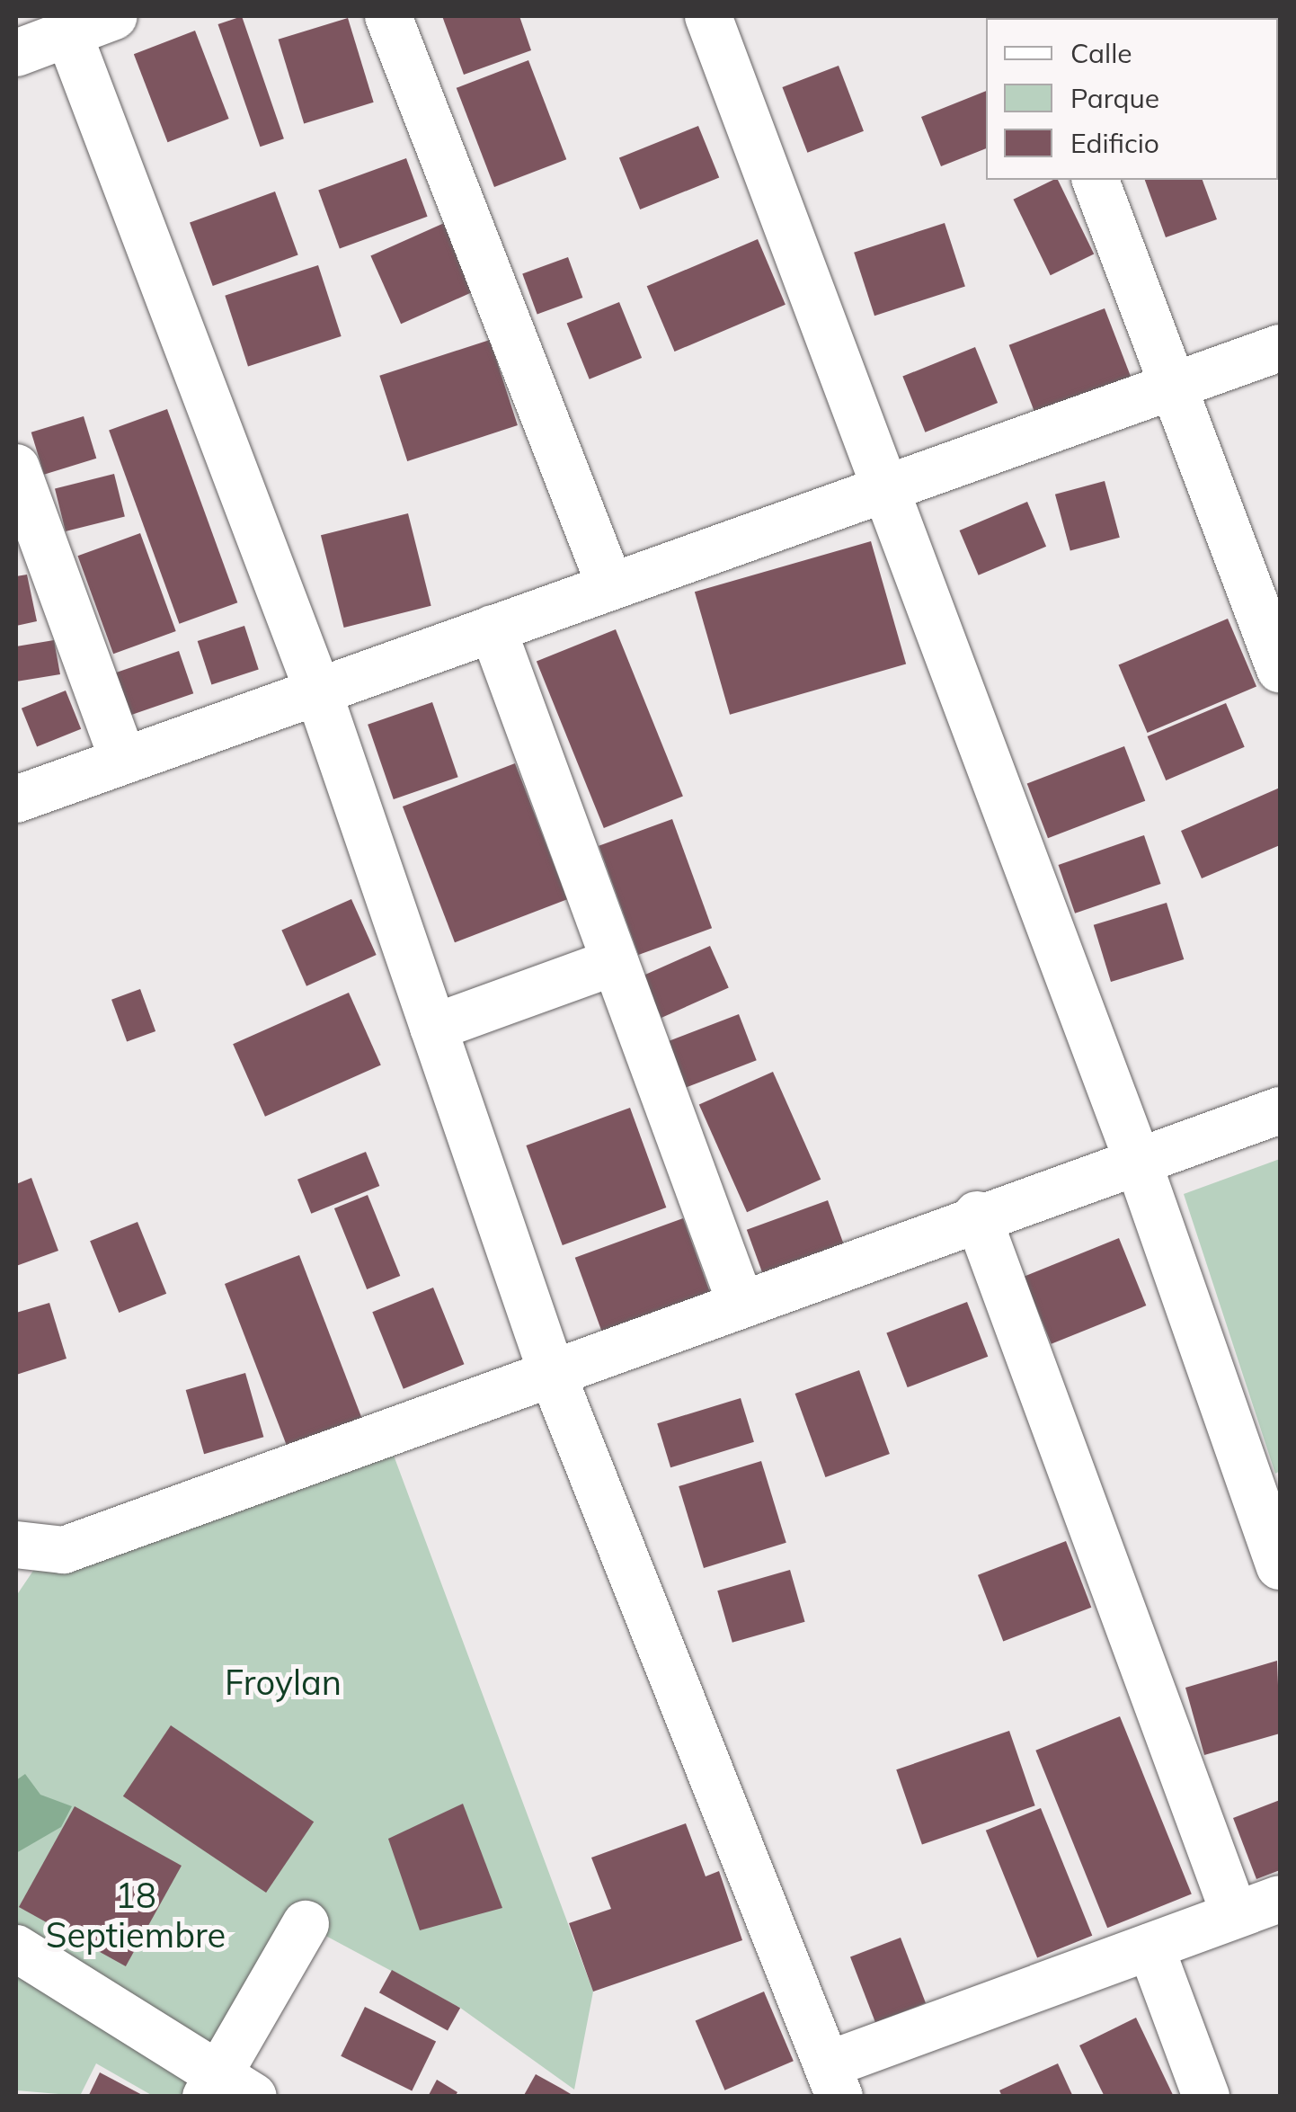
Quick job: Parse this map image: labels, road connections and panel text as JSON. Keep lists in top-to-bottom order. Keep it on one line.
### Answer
{"parks":["Froylan","18 Septiembre"],"legend":["Calle","Parque","Edificio"]}
